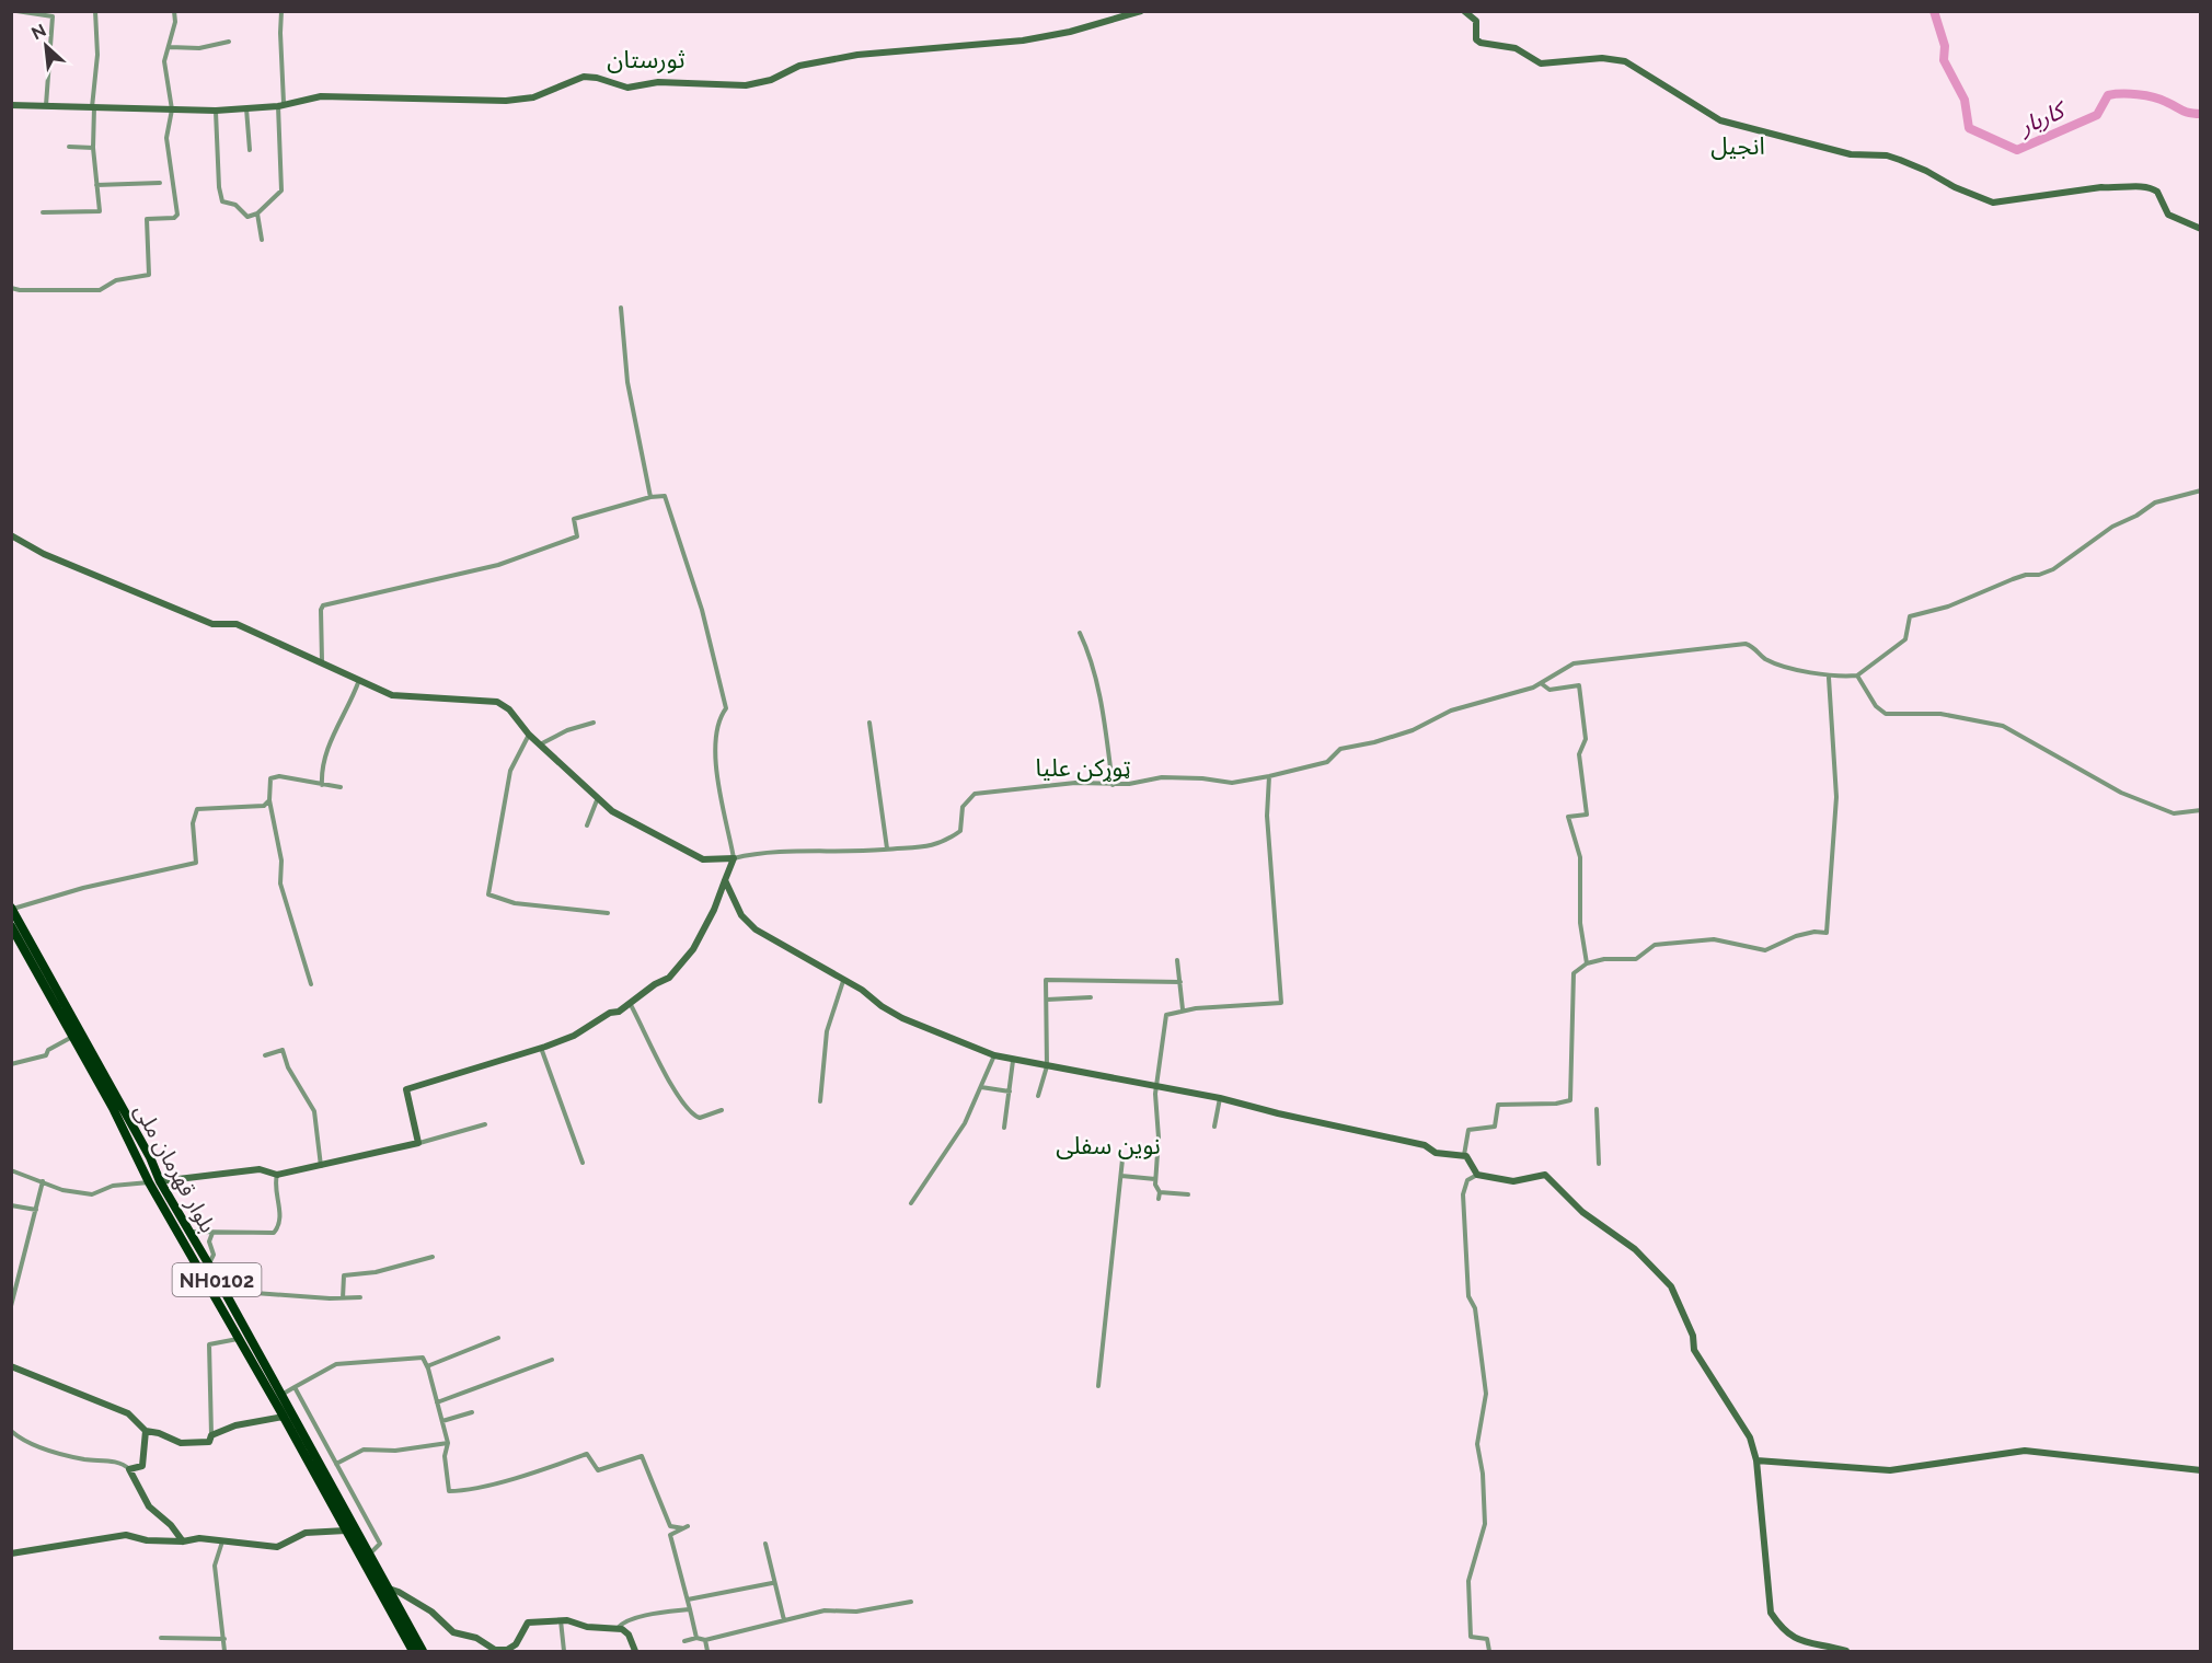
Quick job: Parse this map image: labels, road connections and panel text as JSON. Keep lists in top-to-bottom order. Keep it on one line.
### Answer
{"streets":{"highway":["بلوار قهرمان ملی","NH0102"]},"districts":["ثورستان","انجيل","ټوړکن علیا","نوین سفلى"],"water":["کاربار"],"north":"top left"}
